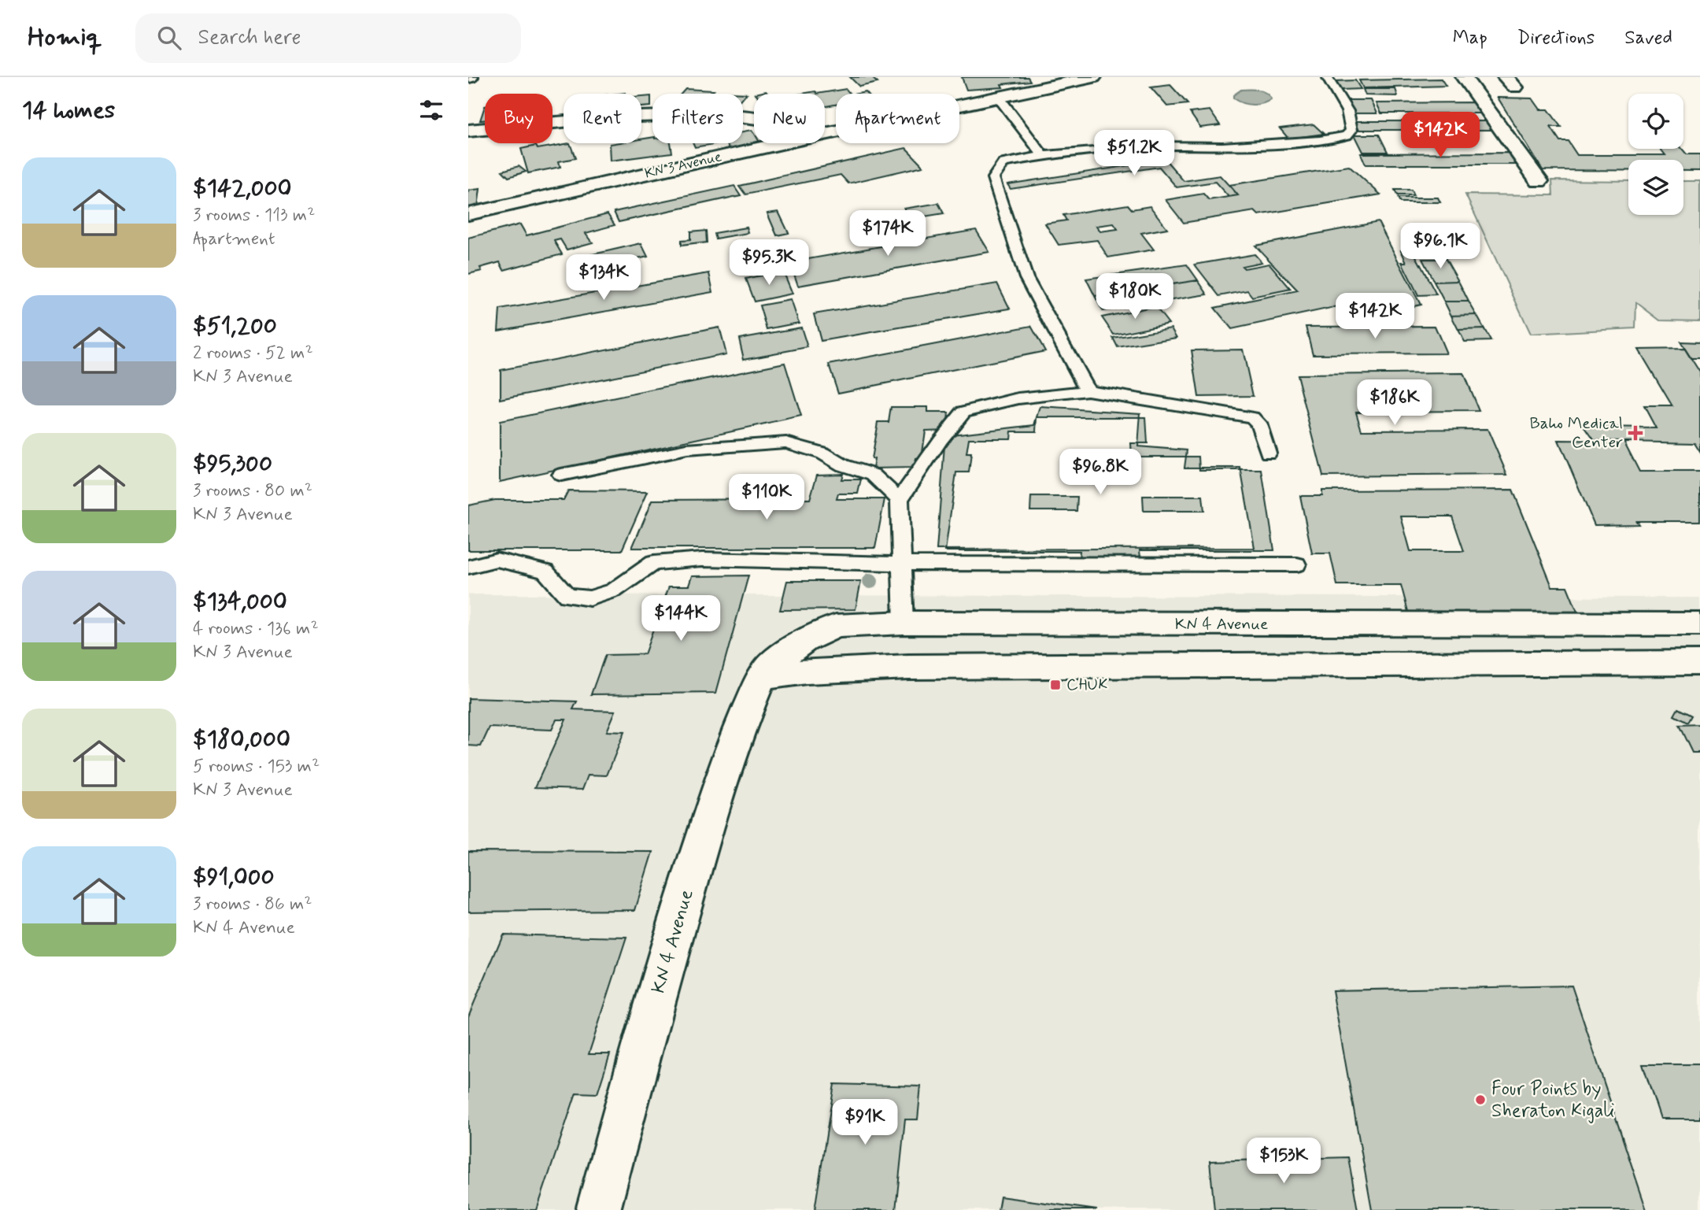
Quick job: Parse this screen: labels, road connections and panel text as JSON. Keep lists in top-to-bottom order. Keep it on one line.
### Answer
{"streets":{"street":["KN 3 Avenue","KN 4 Avenue"]},"places":{"health":["Baho Medical Center"],"transit":["CHUK"],"other":["Four Points by Sheraton Kigali"]},"page":{"header":"Homiq","search":"Search here","nav":["Map","Directions","Saved"],"heading":"14 homes","chip":["Buy","Rent","Filters","New","Apartment"],"price":["$142K","$51.2K","$174K","$96.1K","$95.3K","$134K","$180K","$142K","$186K","$96.8K","$110K","$144K","$91K","$153K"],"list":[{"name":"$142,000","note":"3 rooms · 113 m² · Apartment"},{"name":"$51,200","note":"2 rooms · 52 m² · KN 3 Avenue"},{"name":"$95,300","note":"3 rooms · 80 m² · KN 3 Avenue"},{"name":"$134,000","note":"4 rooms · 136 m² · KN 3 Avenue"},{"name":"$180,000","note":"5 rooms · 153 m² · KN 3 Avenue"},{"name":"$91,000","note":"3 rooms · 86 m² · KN 4 Avenue"}]}}
